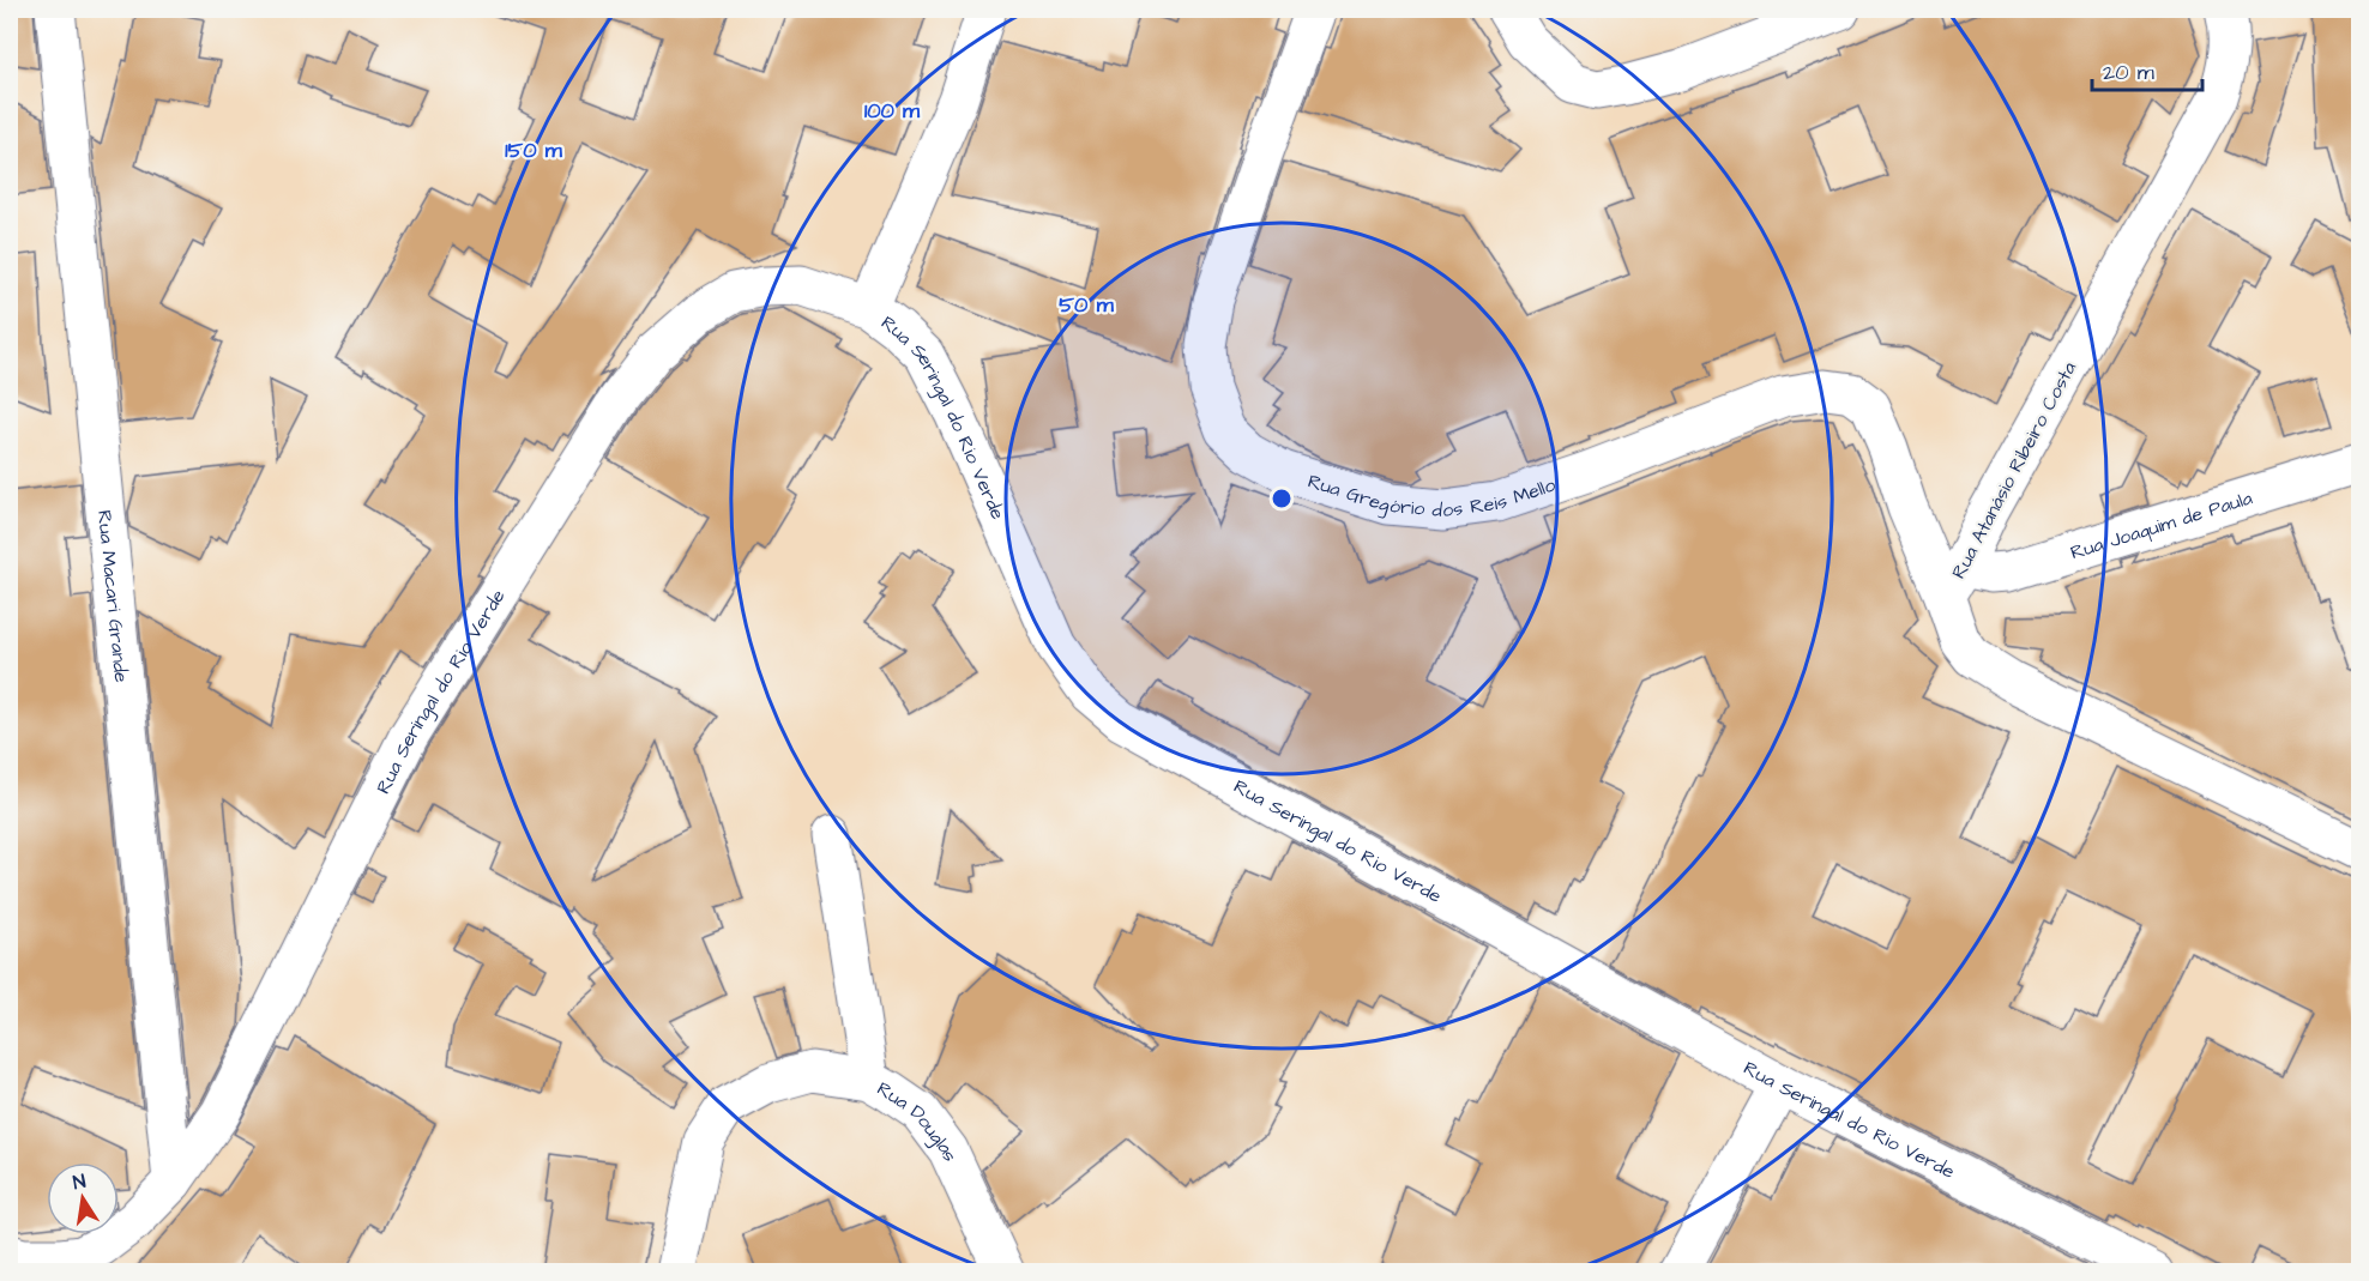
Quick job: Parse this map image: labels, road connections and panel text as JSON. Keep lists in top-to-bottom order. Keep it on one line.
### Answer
{"streets":{"street":["Rua Seringal do Rio Verde","Rua Atanásio Ribeiro Costa","Rua Gregório dos Reis Mello","Rua Joaquim de Paula","Rua Macari Grande","Rua Douglas"]},"crossings":[["Rua Seringal do Rio Verde","Rua Macari Grande"],["Rua Atanásio Ribeiro Costa","Rua Gregório dos Reis Mello"],["Rua Atanásio Ribeiro Costa","Rua Joaquim de Paula"],["Rua Gregório dos Reis Mello","Rua Joaquim de Paula"]],"scale_bar":"20 m","north":"top","rings":["100 m","150 m","50 m"]}
